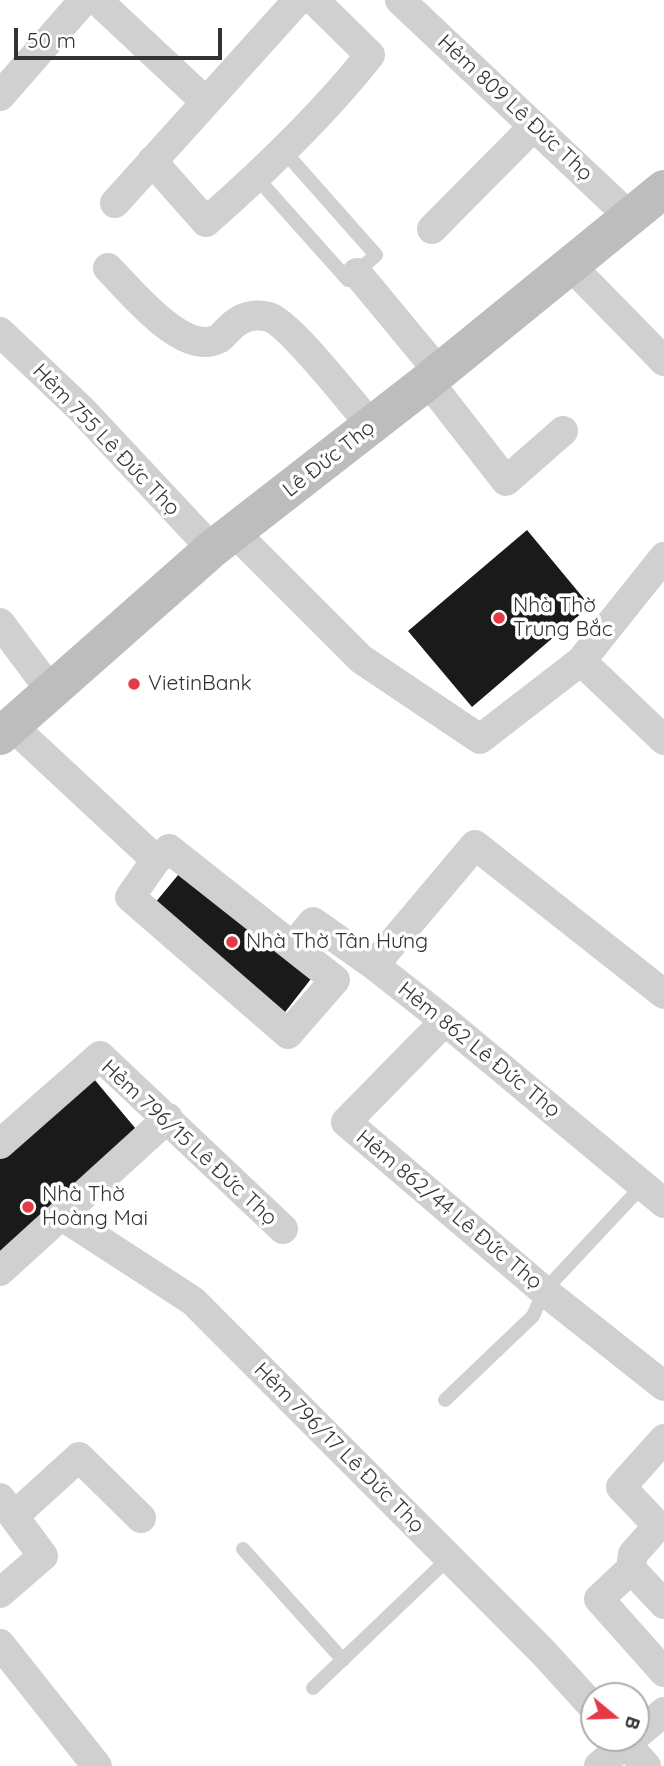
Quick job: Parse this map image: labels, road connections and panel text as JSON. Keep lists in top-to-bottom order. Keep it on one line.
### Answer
{"streets":{"main road":["Lê Đức Thọ"],"street":["Hẻm 809 Lê Đức Thọ","Hẻm 755 Lê Đức Thọ","Hẻm 862 Lê Đức Thọ","Hẻm 796/15 Lê Đức Thọ","Hẻm 862/44 Lê Đức Thọ","Hẻm 796/17 Lê Đức Thọ"]},"crossings":[["Hẻm 809 Lê Đức Thọ","Lê Đức Thọ"],["Hẻm 755 Lê Đức Thọ","Lê Đức Thọ"],["Hẻm 862 Lê Đức Thọ","Hẻm 862/44 Lê Đức Thọ"]],"places":["Nhà Thờ Trung Bắc","VietinBank","Nhà Thờ Tân Hưng","Nhà Thờ Hoàng Mai"],"scale_bar":"50 m","north":"right"}
